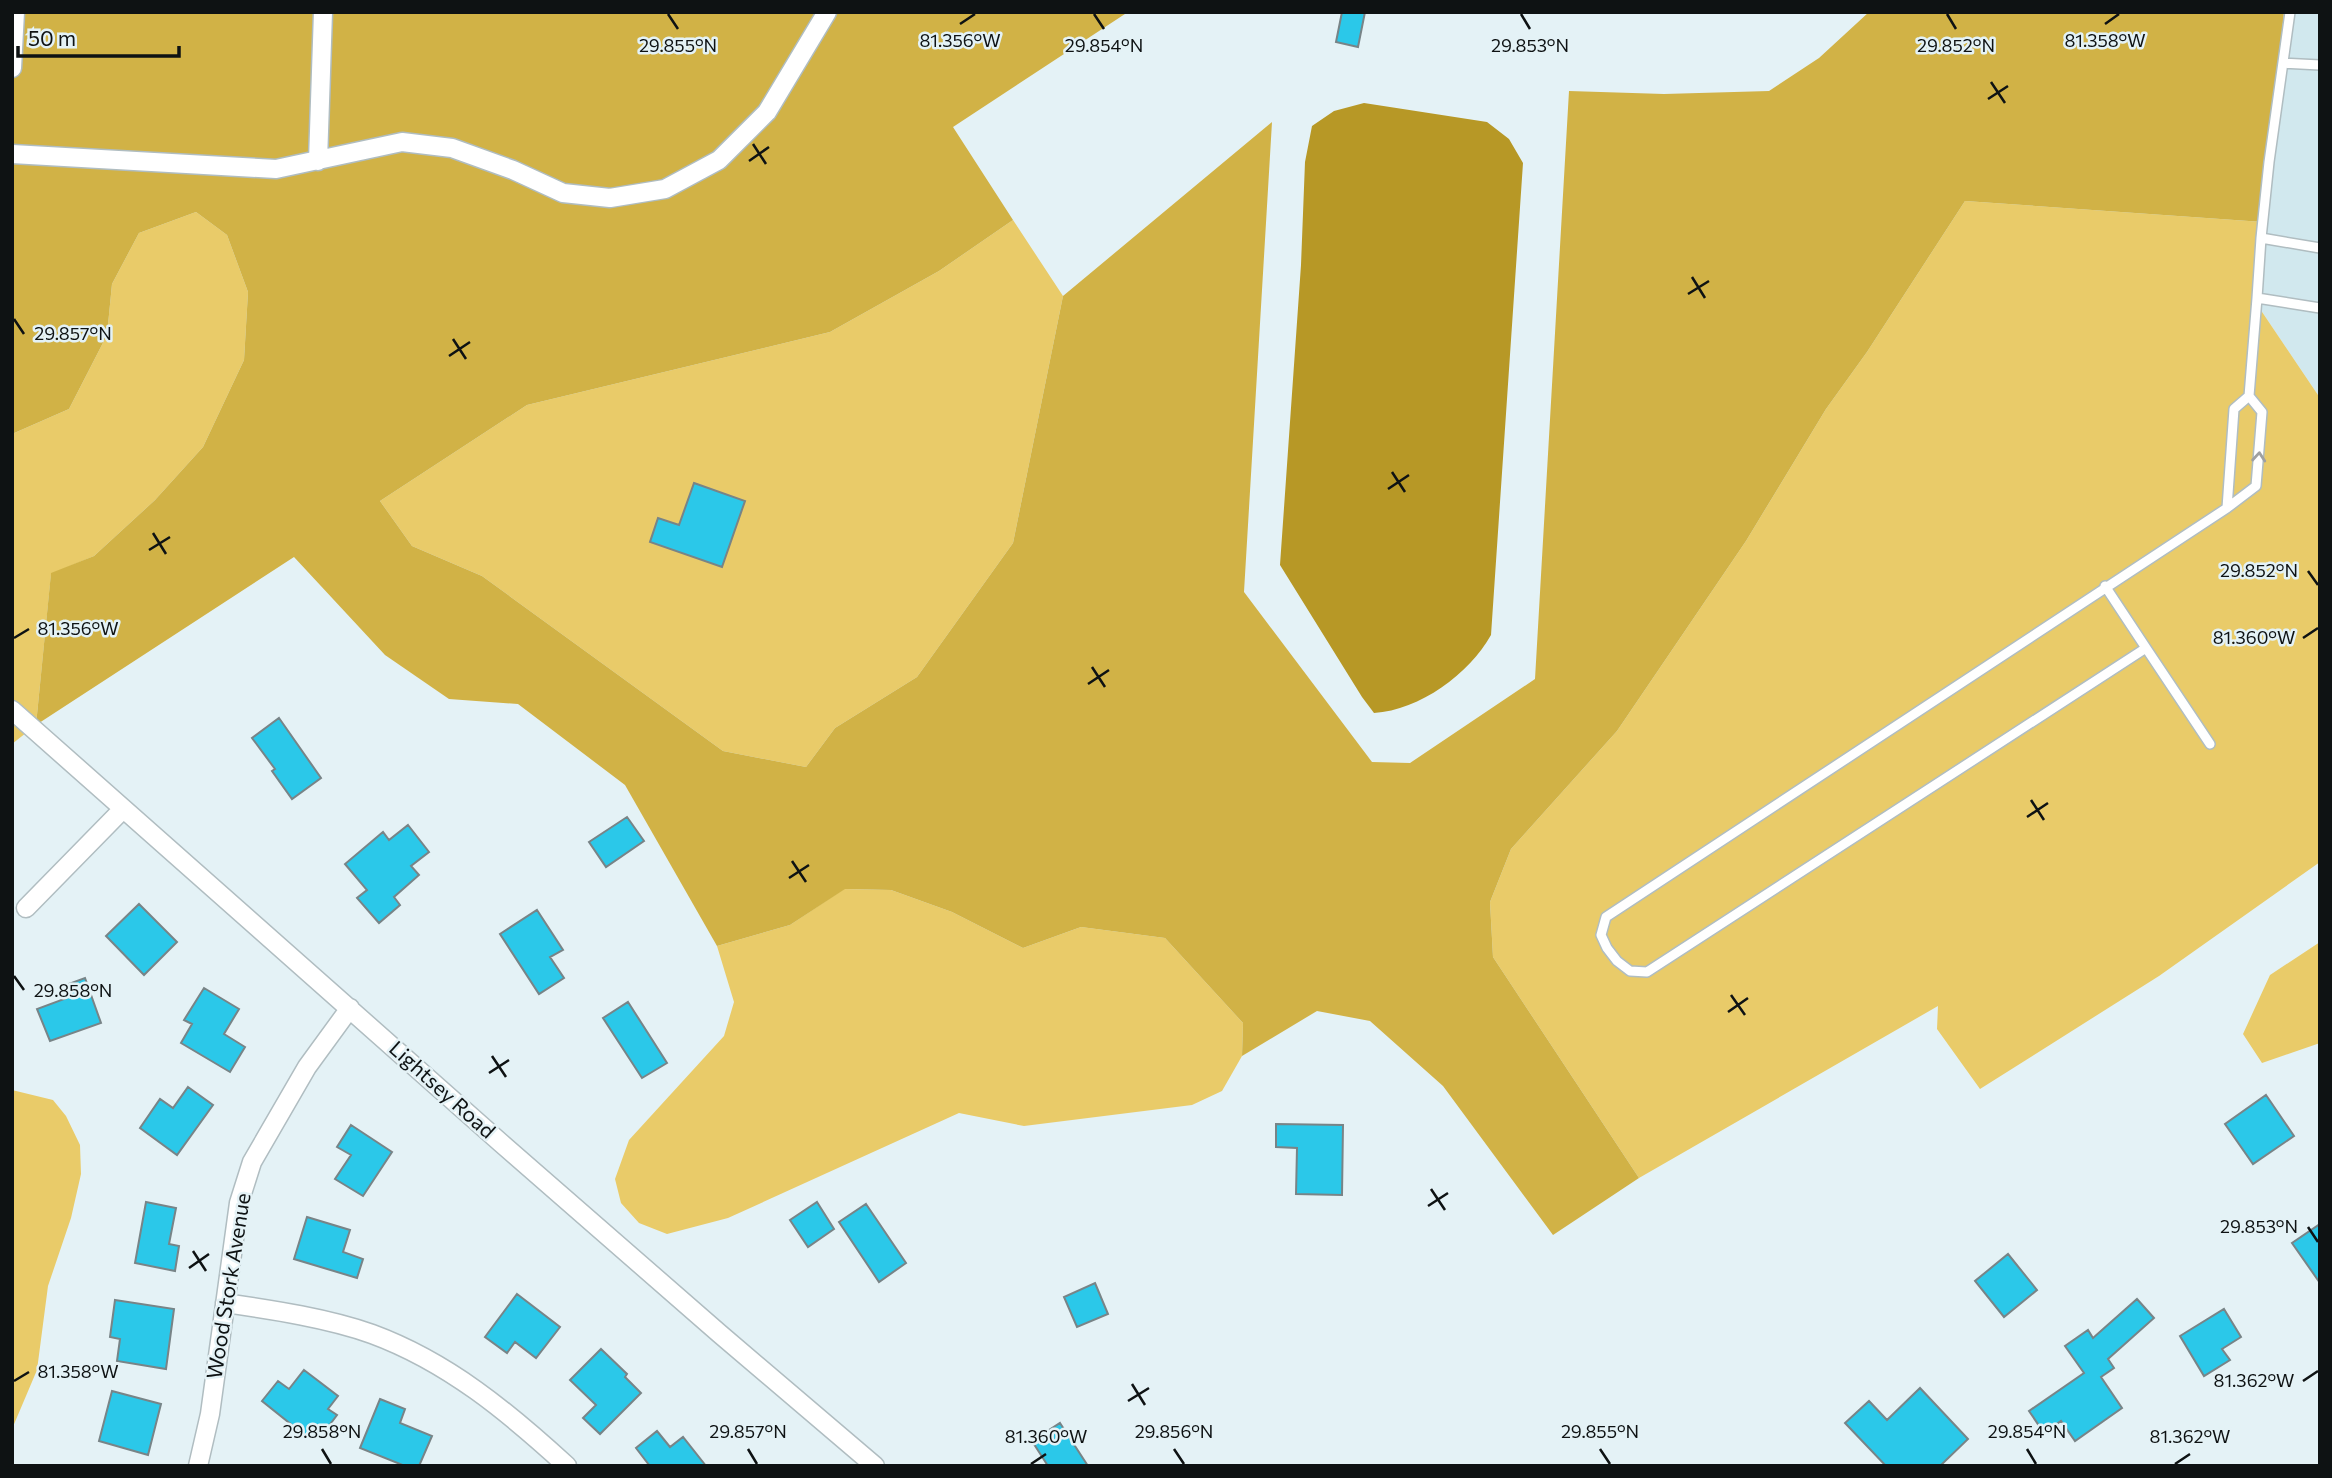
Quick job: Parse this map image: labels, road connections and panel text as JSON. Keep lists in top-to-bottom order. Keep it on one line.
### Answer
{"streets":{"street":["Lightsey Road","Wood Stork Avenue"]},"crossings":[["Lightsey Road","Wood Stork Avenue"]],"scale_bar":"50 m","coordinates":["81.356°W","81.358°W","29.855°N","29.854°N","29.853°N","29.852°N","29.857°N","81.360°W","29.858°N","81.362°W","29.856°N"]}
